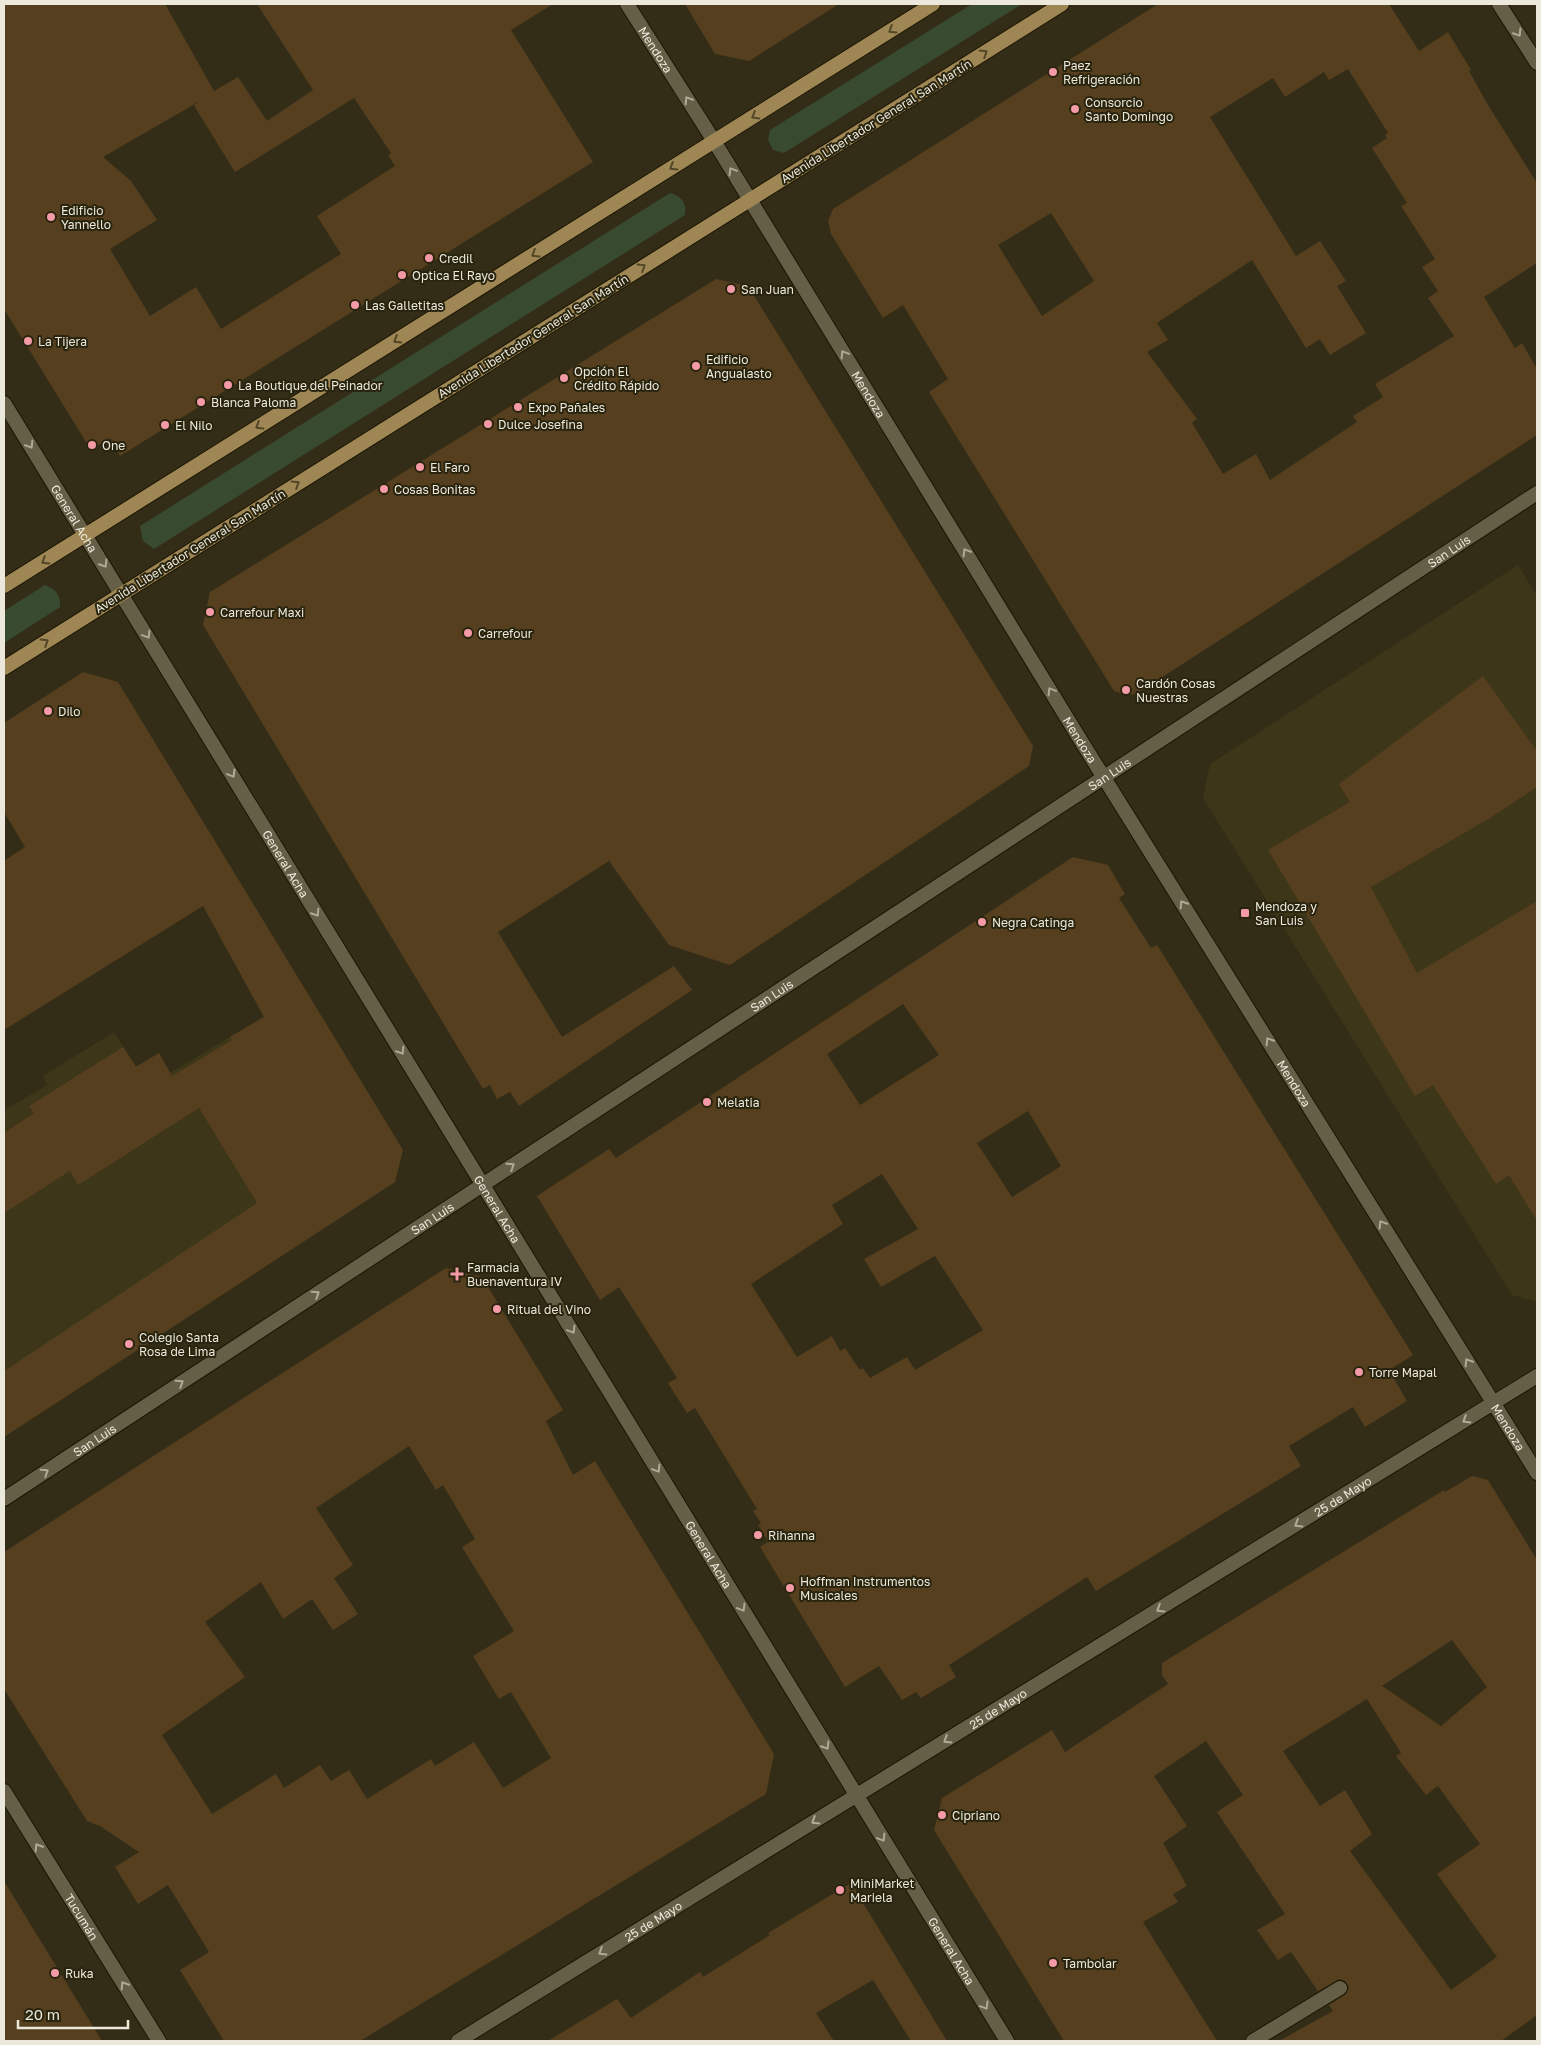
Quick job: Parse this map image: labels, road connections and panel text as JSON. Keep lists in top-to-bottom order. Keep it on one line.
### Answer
{"streets":{"main road":["Avenida Libertador General San Martín"],"street":["Mendoza","General Acha","San Luis","25 de Mayo","Tucumán"]},"crossings":[["Mendoza","Avenida Libertador General San Martín"],["Mendoza","San Luis"],["Mendoza","25 de Mayo"],["Avenida Libertador General San Martín","General Acha"],["General Acha","San Luis"],["General Acha","25 de Mayo"]],"one_way":["Mendoza","General Acha","San Luis","25 de Mayo","Tucumán"],"places":{"other":["Paez Refrigeración","Consorcio Santo Domingo","Edificio Yannello","Credil","Optica El Rayo","San Juan","Las Galletitas","La Tijera","Edificio Angualasto","Opción El Crédito Rápido","La Boutique del Peinador","Blanca Paloma","Expo Pañales","Dulce Josefina","El Nilo","One","El Faro","Cosas Bonitas","Carrefour Maxi","Carrefour","Cardón Cosas Nuestras","Dilo","Negra Catinga","Melatia","Ritual del Vino","Colegio Santa Rosa de Lima","Torre Mapal","Rihanna","Hoffman Instrumentos Musicales","Cipriano","MiniMarket Mariela","Tambolar","Ruka"],"transit":["Mendoza y San Luis"],"health":["Farmacia Buenaventura IV"]},"scale_bar":"20 m"}
